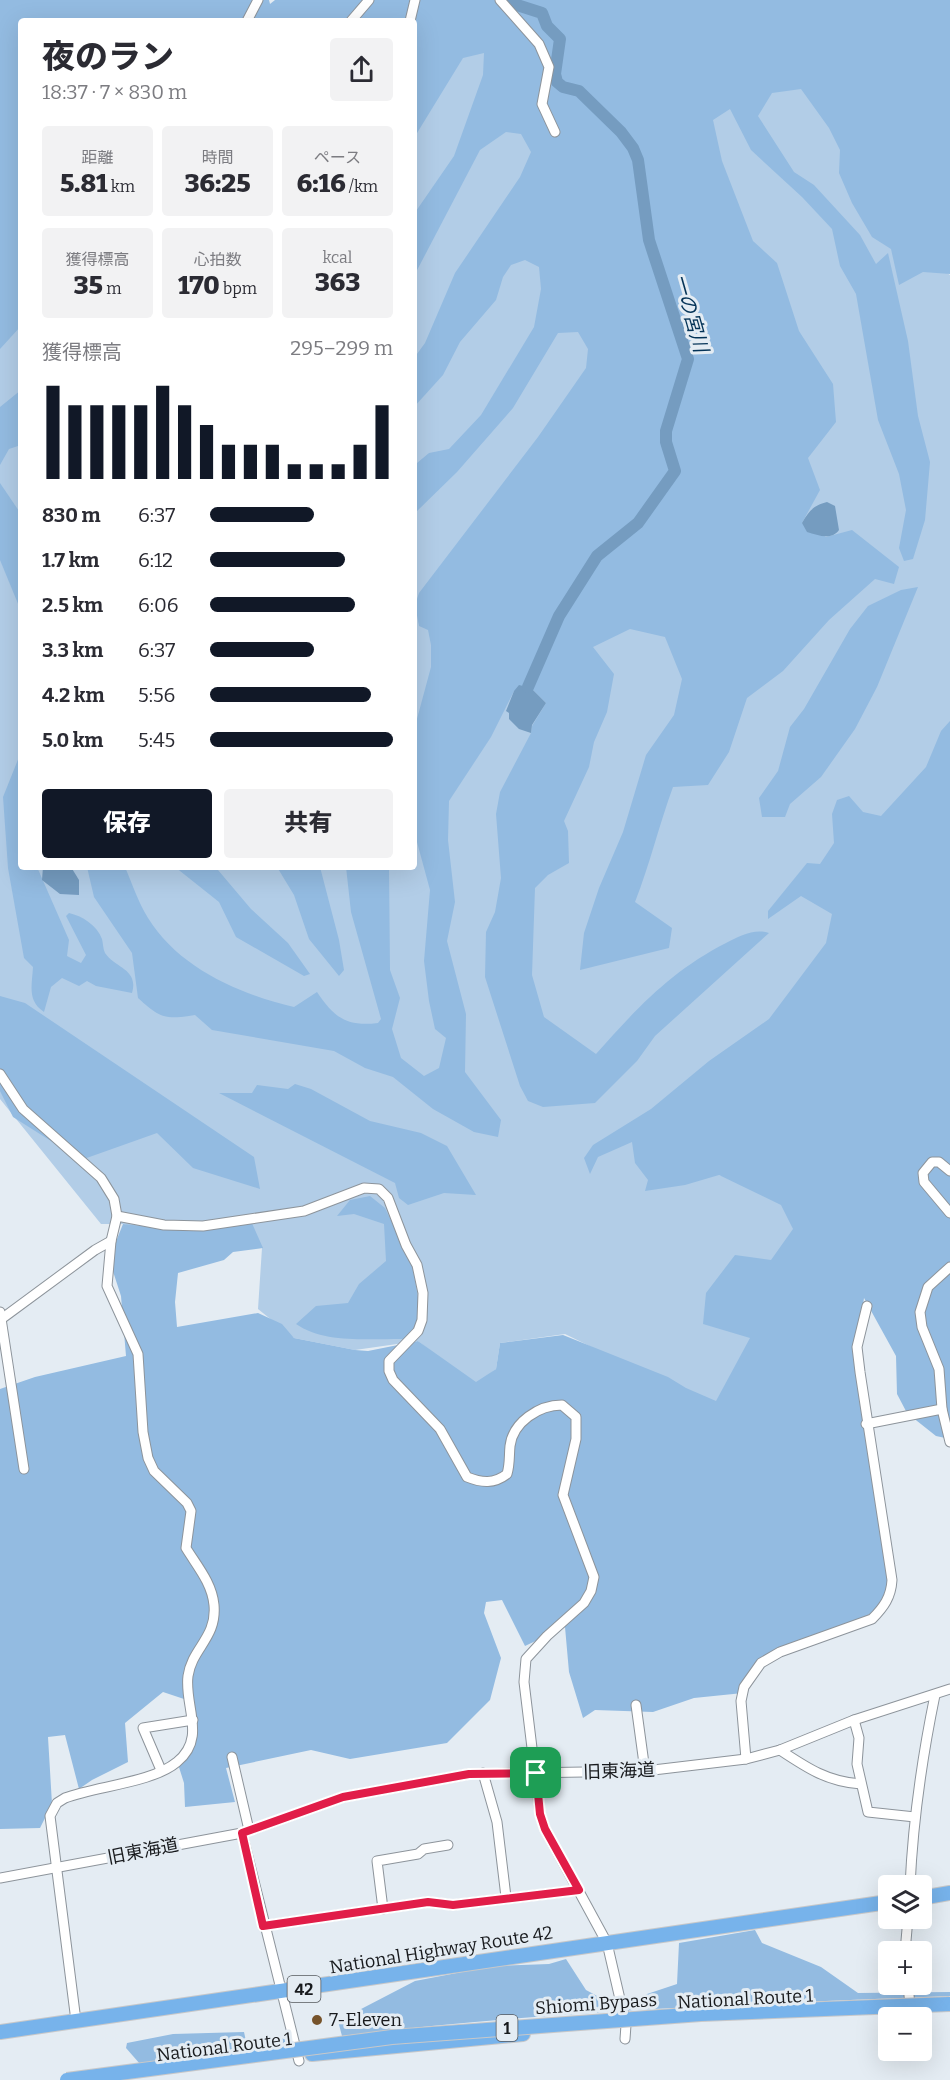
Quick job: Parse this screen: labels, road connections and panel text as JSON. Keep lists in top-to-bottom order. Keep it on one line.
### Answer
{"streets":{"highway":["National Highway Route 42","42","National Route 1","Shiomi Bypass","1"],"street":["旧東海道"]},"water":["一の宮川"],"places":["7-Eleven"],"page":{"heading":["夜のラン","18:37 · 7 × 830 m"],"stats":[["距離","5.81 km"],["時間","36:25"],["ペース","6:16 /km"],["獲得標高","35 m"],["心拍数","170 bpm"],["kcal","363"]],"chart":["獲得標高","295–299 m"],"list":[{"name":"830 m","note":"6:37"},{"name":"1.7 km","note":"6:12"},{"name":"2.5 km","note":"6:06"},{"name":"3.3 km","note":"6:37"},{"name":"4.2 km","note":"5:56"},{"name":"5.0 km","note":"5:45"}],"buttons":["保存","共有"],"map_buttons":["+","−"]}}
